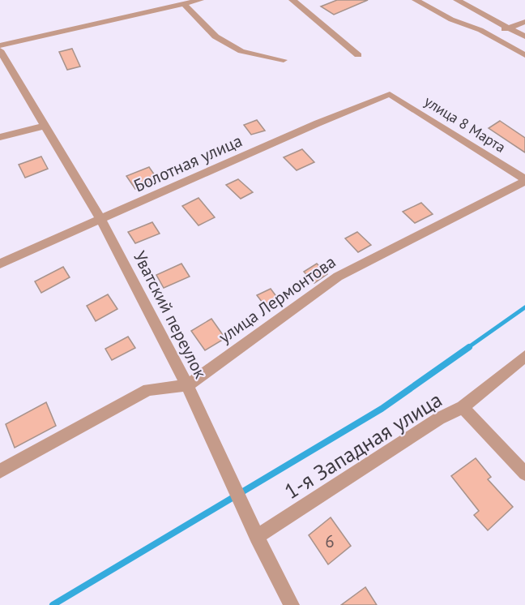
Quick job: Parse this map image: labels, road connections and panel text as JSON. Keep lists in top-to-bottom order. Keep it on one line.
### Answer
{"streets":{"street":["улица 8 Марта","Болотная улица","улица Лермонтова","Уватский переулок","1-я Западная улица"]},"crossings":[["улица 8 Марта","Болотная улица"],["улица 8 Марта","улица Лермонтова"],["Болотная улица","Уватский переулок"],["улица Лермонтова","Уватский переулок"],["Уватский переулок","1-я Западная улица"]],"house_numbers":["6"]}
